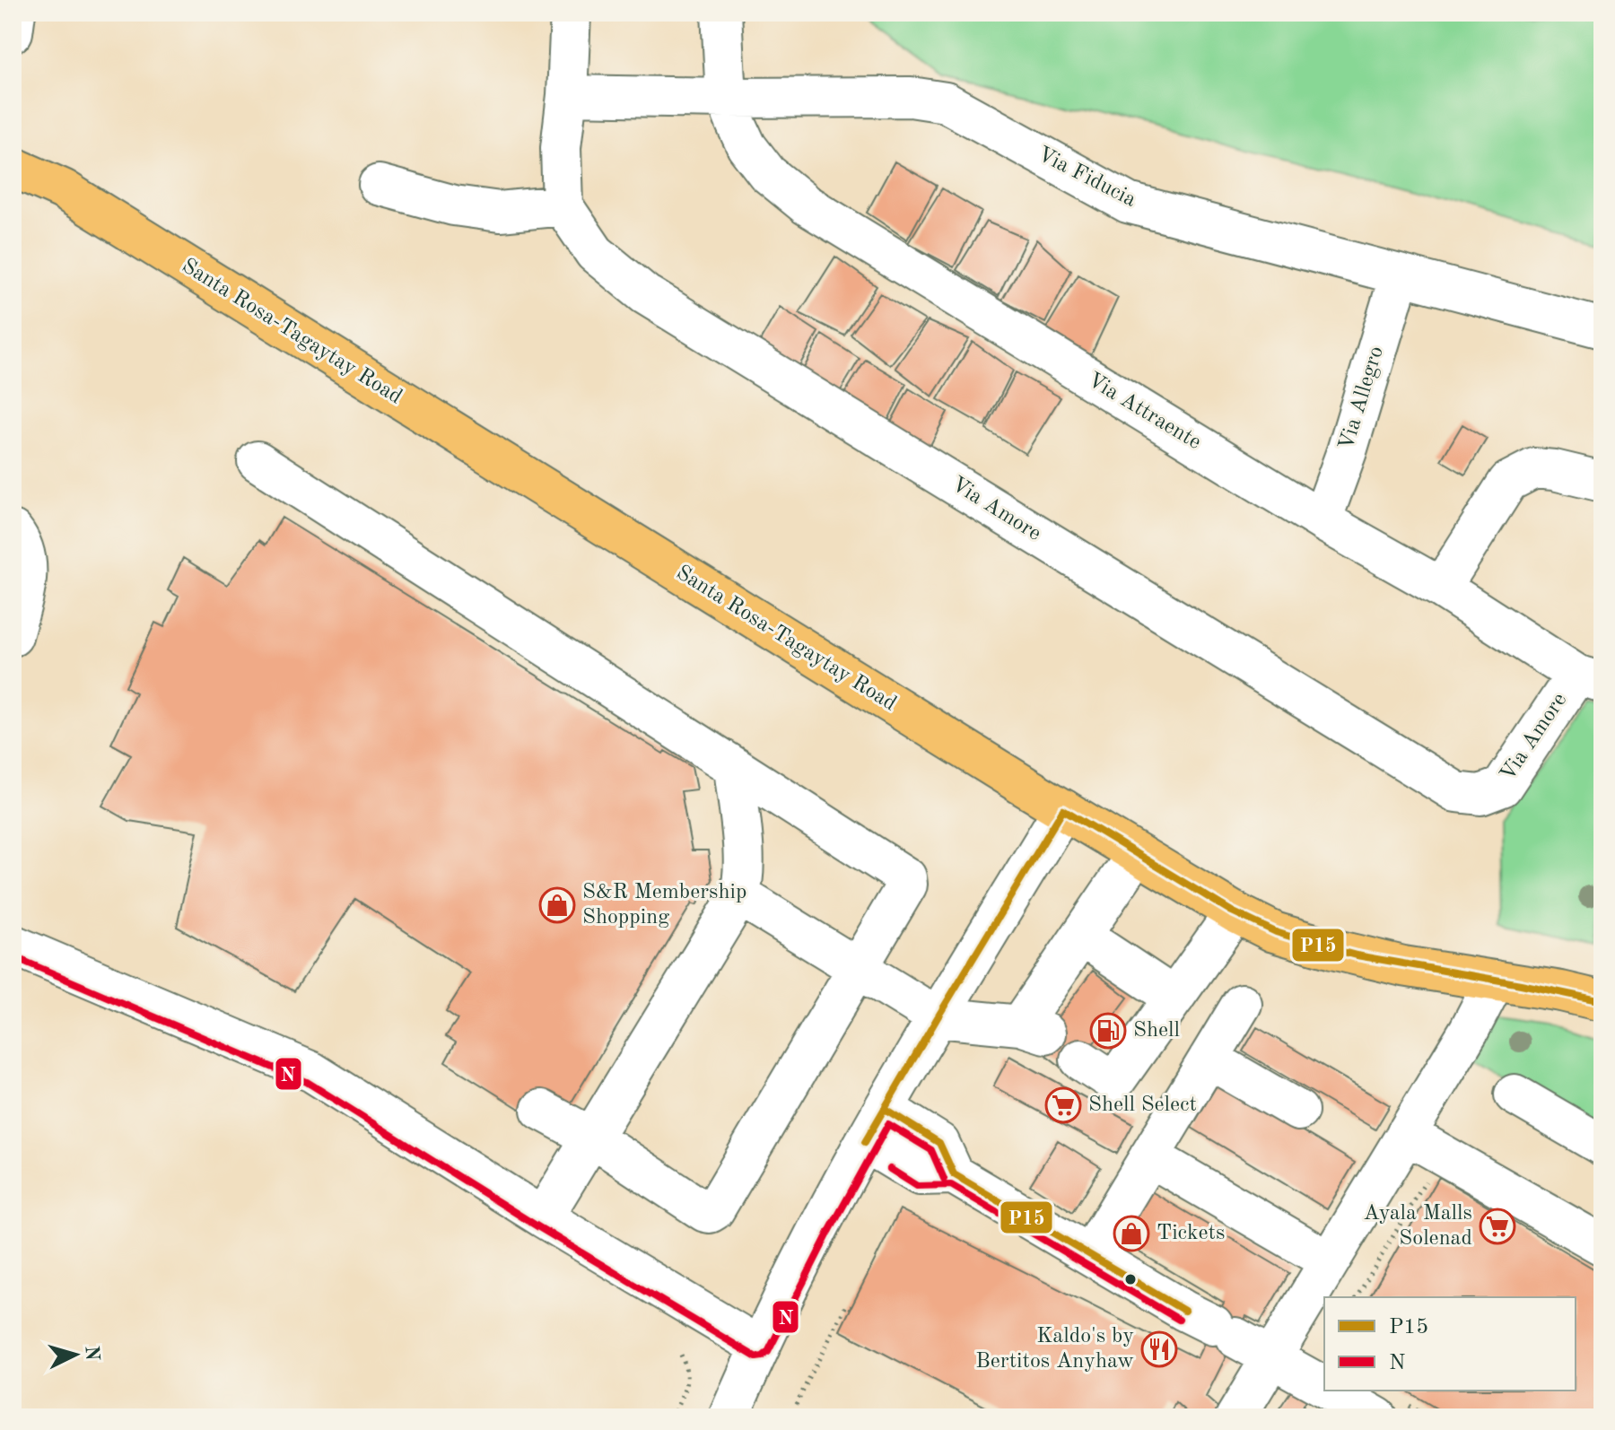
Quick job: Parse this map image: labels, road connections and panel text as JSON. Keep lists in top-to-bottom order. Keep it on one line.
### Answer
{"streets":{"main road":["Santa Rosa-Tagaytay Road"],"street":["Via Fiducia","Via Allegro","Via Attraente","Via Amore"]},"crossings":[["Via Fiducia","Via Allegro"],["Via Fiducia","Via Attraente"],["Via Allegro","Via Attraente"],["Via Attraente","Via Amore"]],"places":{"shop":["S&R Membership Shopping","Tickets"],"fuel station":["Shell"],"supermarket":["Shell Select","Ayala Malls Solenad"],"restaurant":["Kaldo's by Bertitos Anyhaw"]},"lines":["transit line P15","transit line N"],"legend":["P15","N"],"north":"right"}
